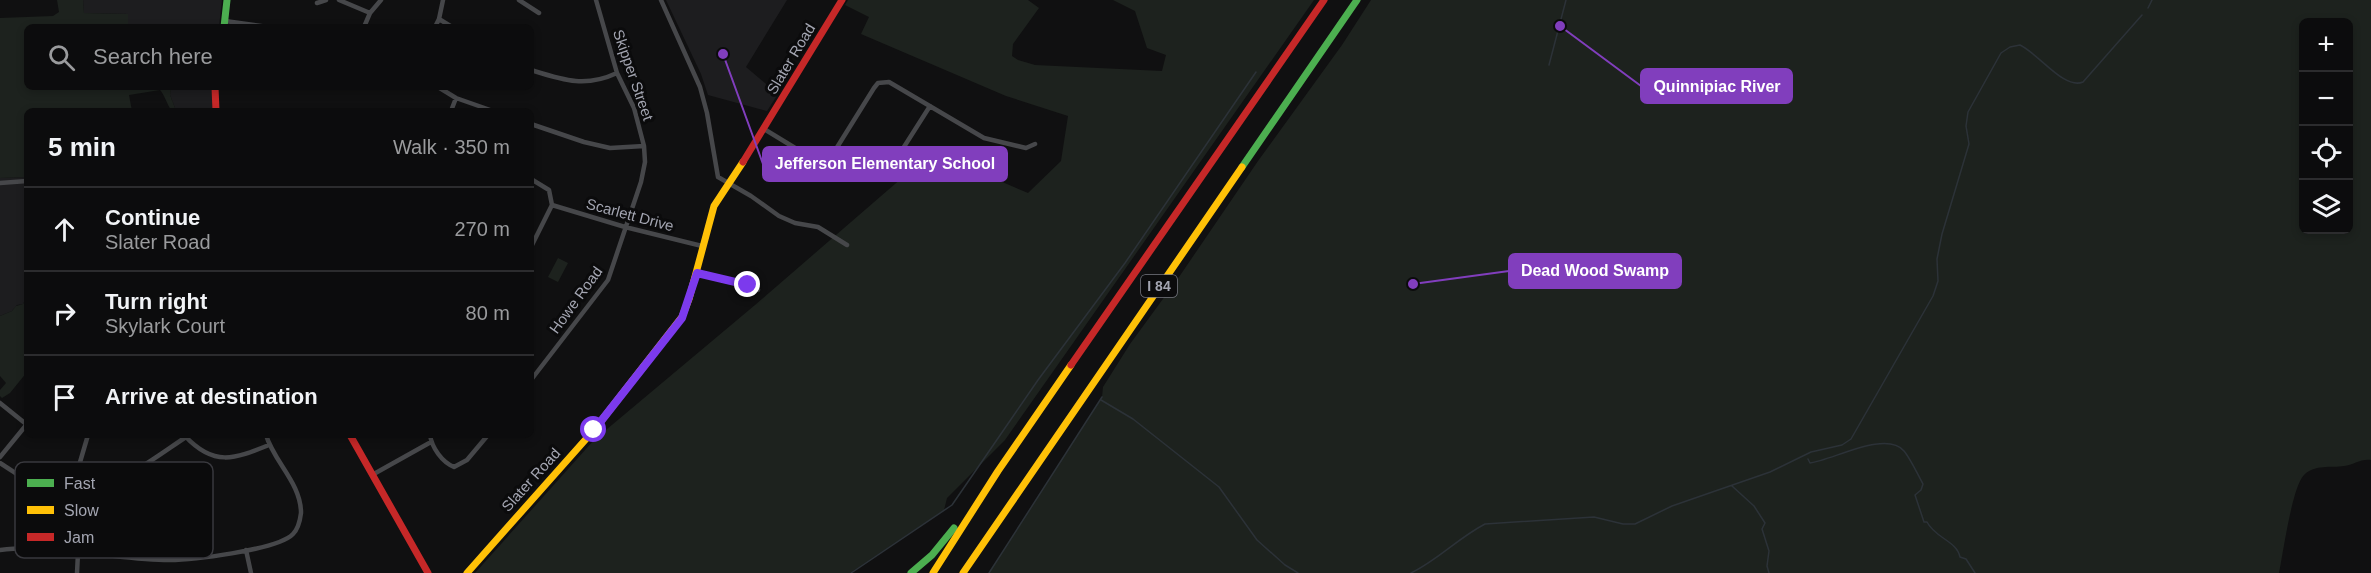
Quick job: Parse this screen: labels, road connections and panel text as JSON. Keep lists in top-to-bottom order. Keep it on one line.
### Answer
{"streets":{"main road":["Slater Road","I 84"],"street":["Skipper Street","Scarlett Drive","Howe Road"]},"crossings":[["Slater Road","Scarlett Drive"],["Skipper Street","Scarlett Drive"],["Skipper Street","Howe Road"],["Scarlett Drive","Howe Road"]],"places":["Quinnipiac River","Jefferson Elementary School","Dead Wood Swamp"],"legend":["Fast","Slow","Jam"],"page":{"map_buttons":["+","−"],"search":"Search here","heading":["5 min","Walk · 350 m"],"list":[["Continue","Slater Road","270 m"],["Turn right","Skylark Court","80 m"],"Arrive at destination"]}}
